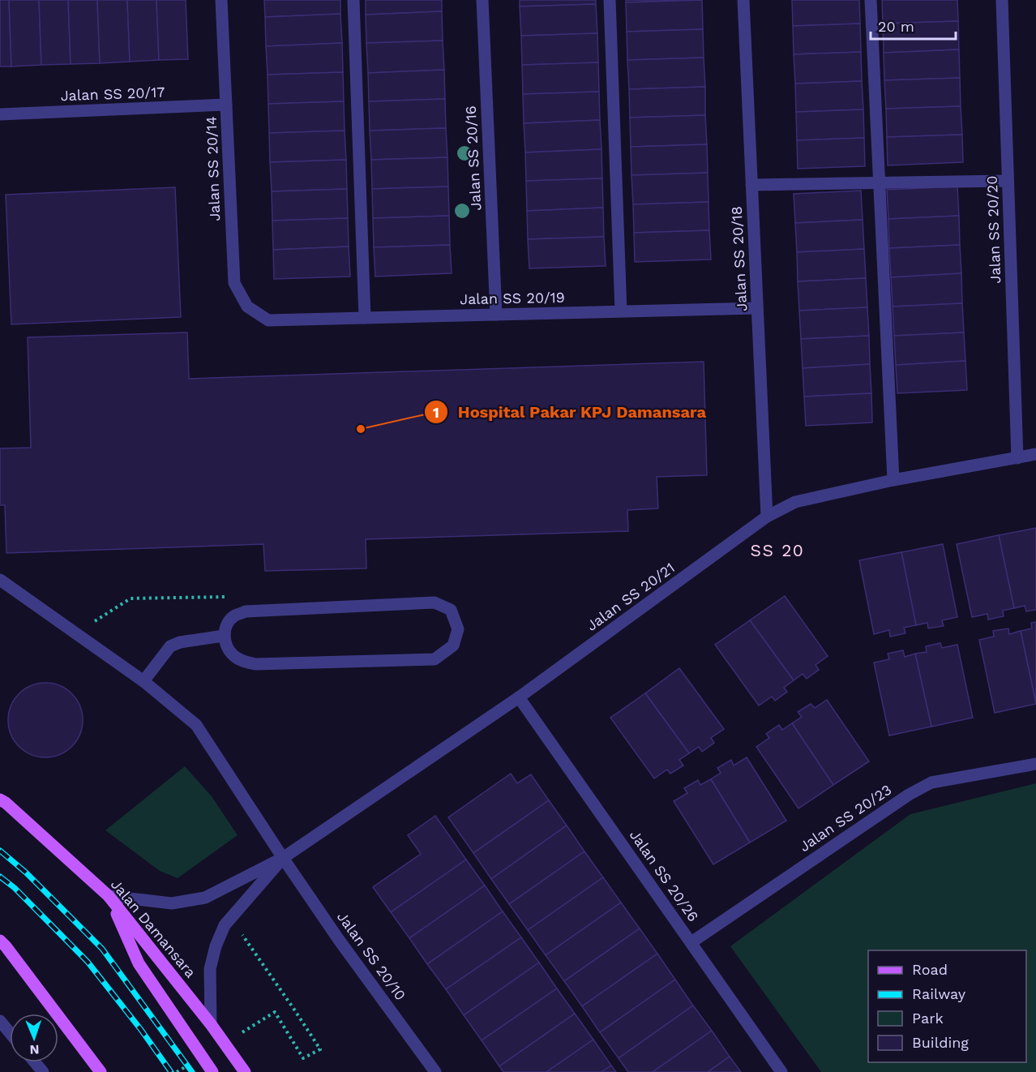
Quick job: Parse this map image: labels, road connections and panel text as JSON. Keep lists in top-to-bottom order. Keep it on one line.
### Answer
{"streets":{"main road":["Jalan Damansara"],"street":["Jalan SS 20/17","Jalan SS 20/16","Jalan SS 20/14","Jalan SS 20/20","Jalan SS 20/18","Jalan SS 20/19","Jalan SS 20/21","Jalan SS 20/23","Jalan SS 20/26","Jalan SS 20/10"]},"crossings":[["Jalan SS 20/17","Jalan SS 20/14"],["Jalan SS 20/16","Jalan SS 20/19"],["Jalan SS 20/14","Jalan SS 20/19"],["Jalan SS 20/20","Jalan SS 20/21"],["Jalan SS 20/18","Jalan SS 20/19"],["Jalan SS 20/18","Jalan SS 20/21"],["Jalan SS 20/21","Jalan SS 20/26"],["Jalan SS 20/21","Jalan Damansara"],["Jalan SS 20/21","Jalan SS 20/10"],["Jalan SS 20/23","Jalan SS 20/26"]],"districts":["SS 20"],"places":["Hospital Pakar KPJ Damansara"],"legend":["Road","Railway","Park","Building"],"scale_bar":"20 m","north":"bottom"}
